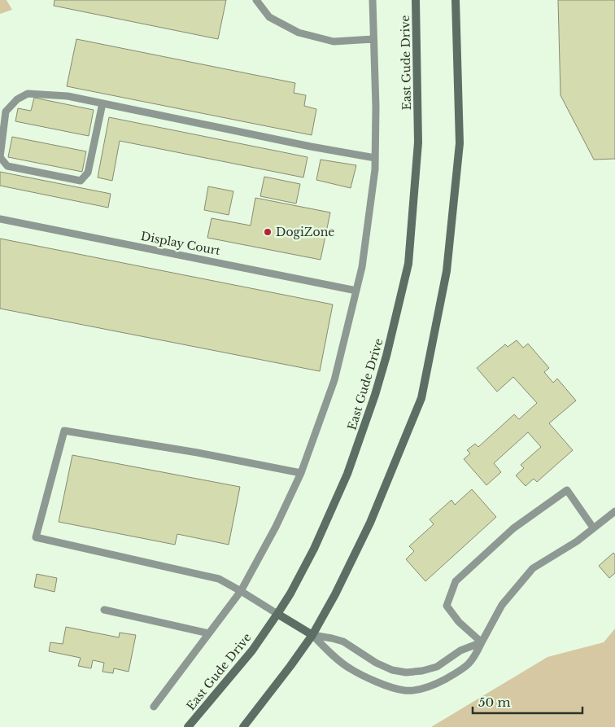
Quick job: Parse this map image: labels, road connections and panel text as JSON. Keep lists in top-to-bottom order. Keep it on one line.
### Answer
{"streets":{"main road":["East Gude Drive"],"lane":["Display Court"]},"places":["DogiZone"],"scale_bar":"50 m"}
